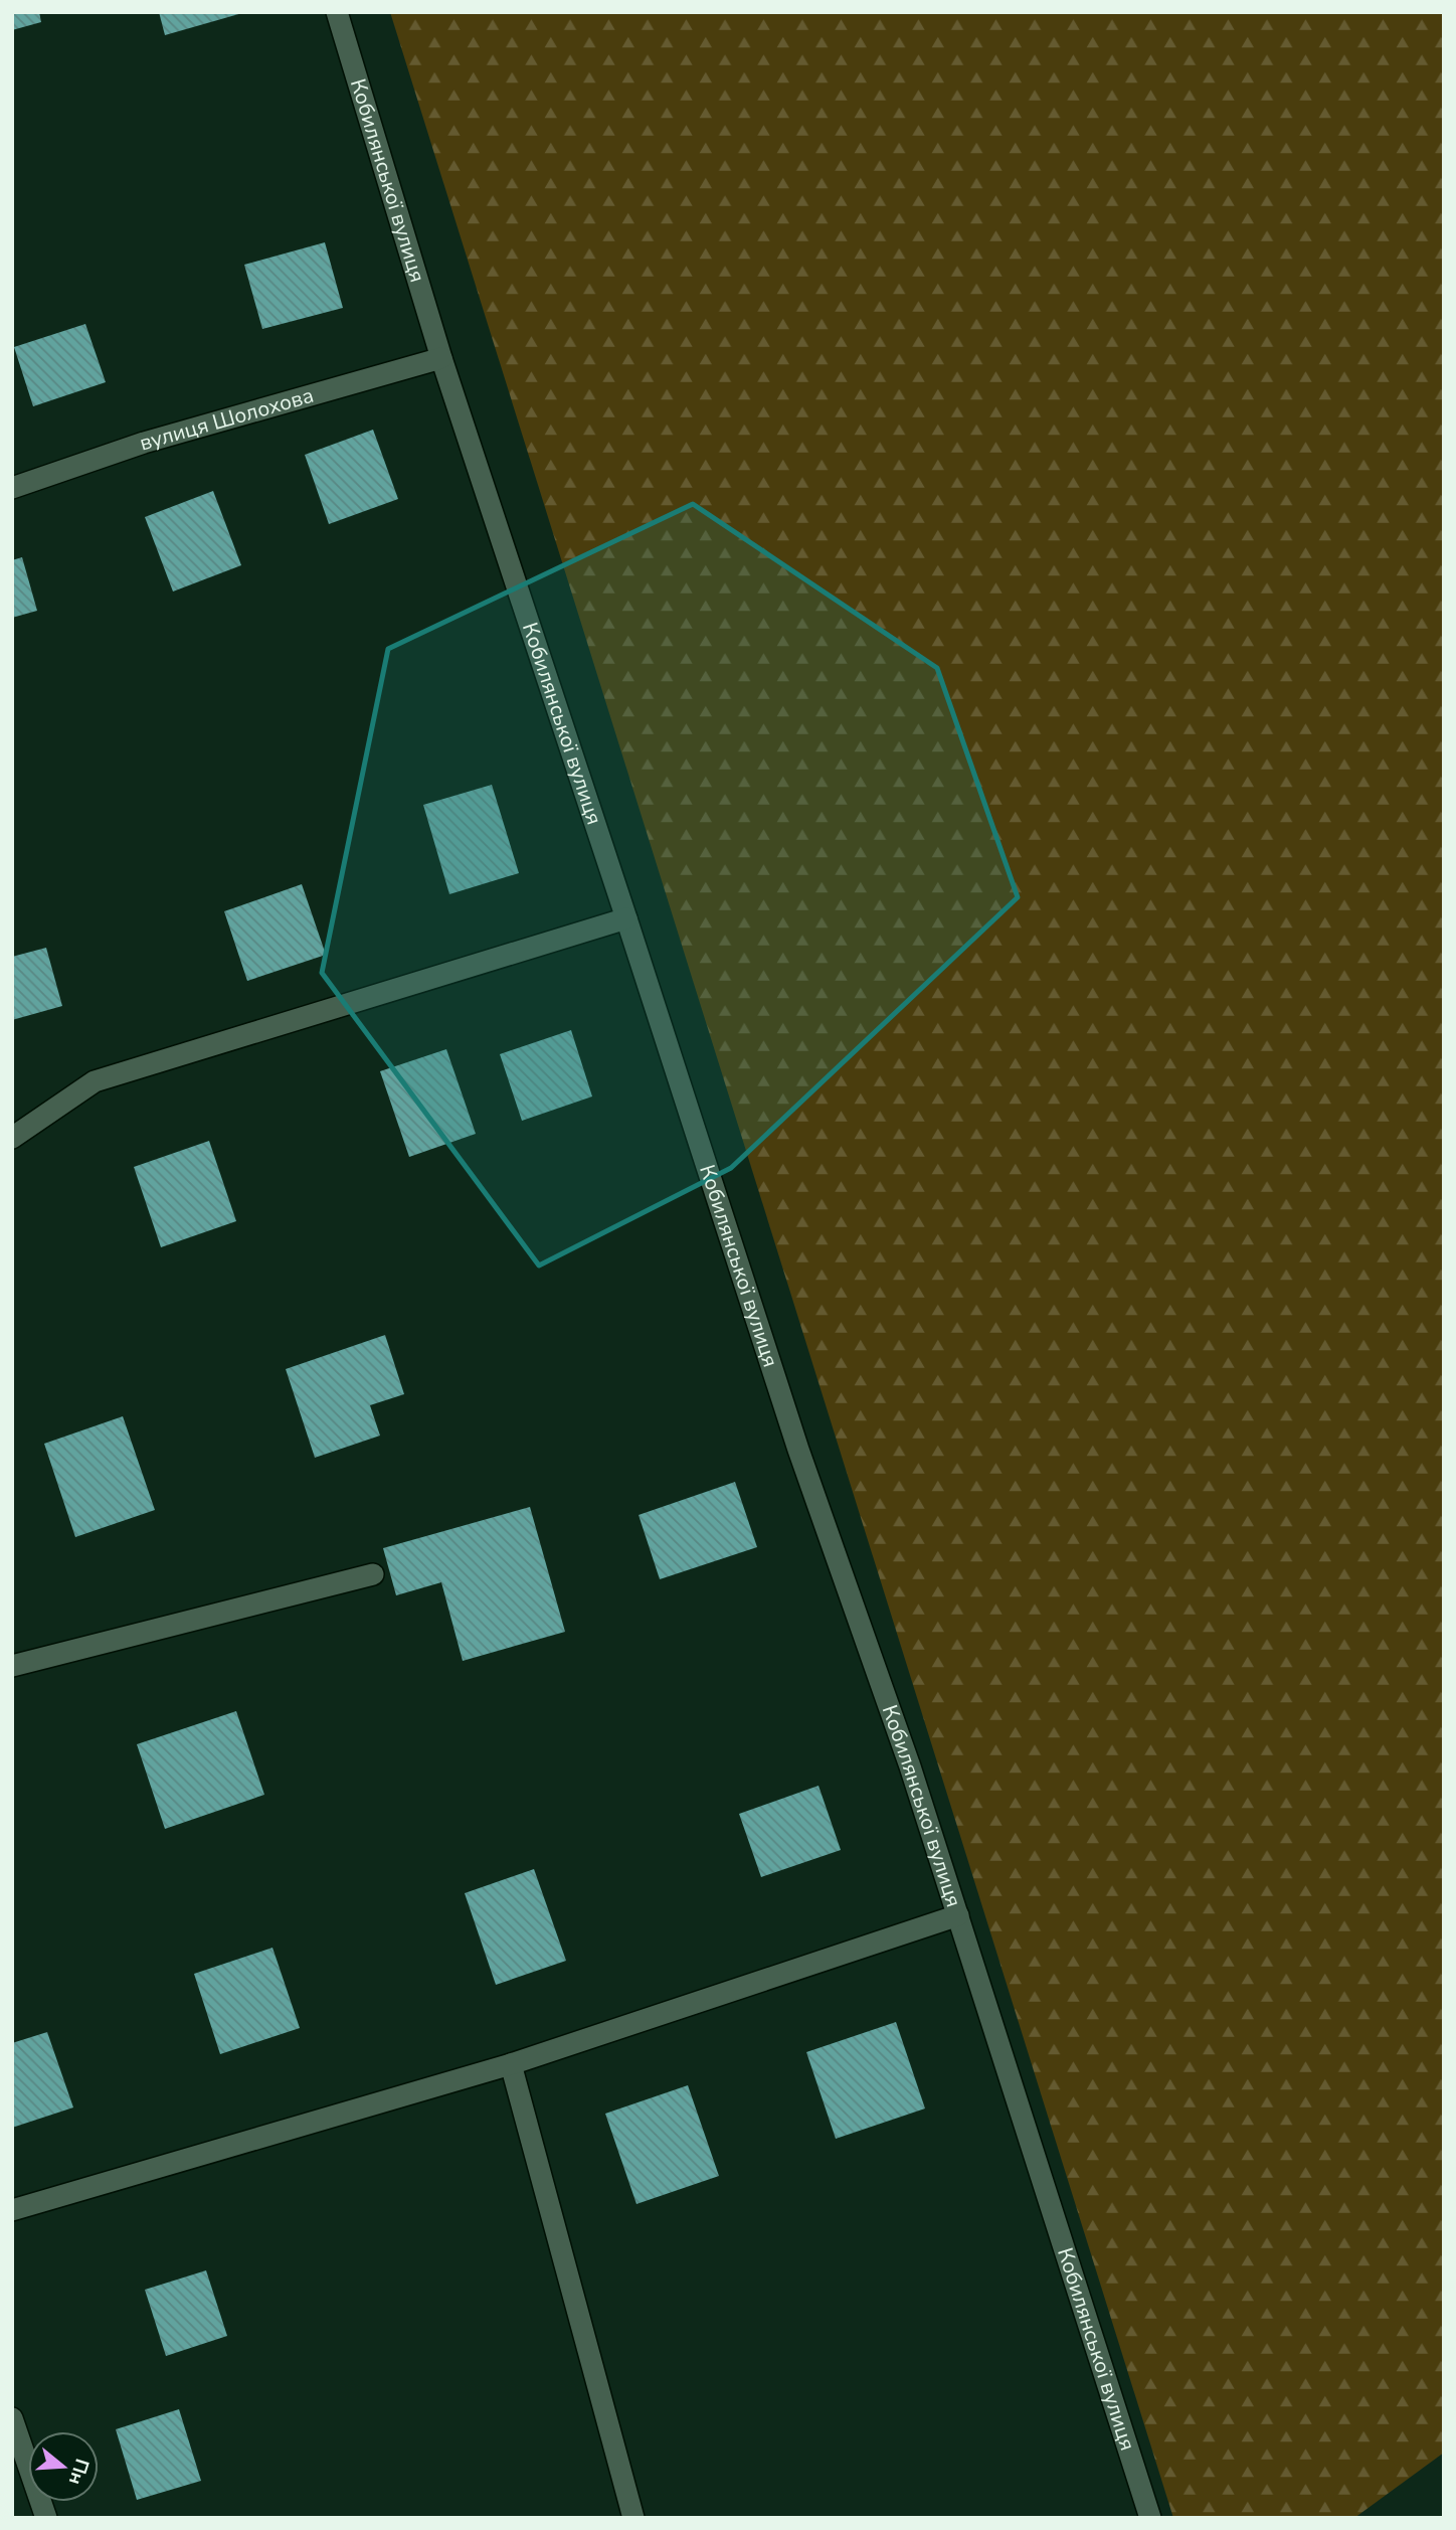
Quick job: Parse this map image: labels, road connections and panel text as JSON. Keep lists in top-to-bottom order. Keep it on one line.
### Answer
{"streets":{"street":["Кобилянської вулиця","вулиця Шолохова"]},"crossings":[["Кобилянської вулиця","вулиця Шолохова"]],"north":"right"}
